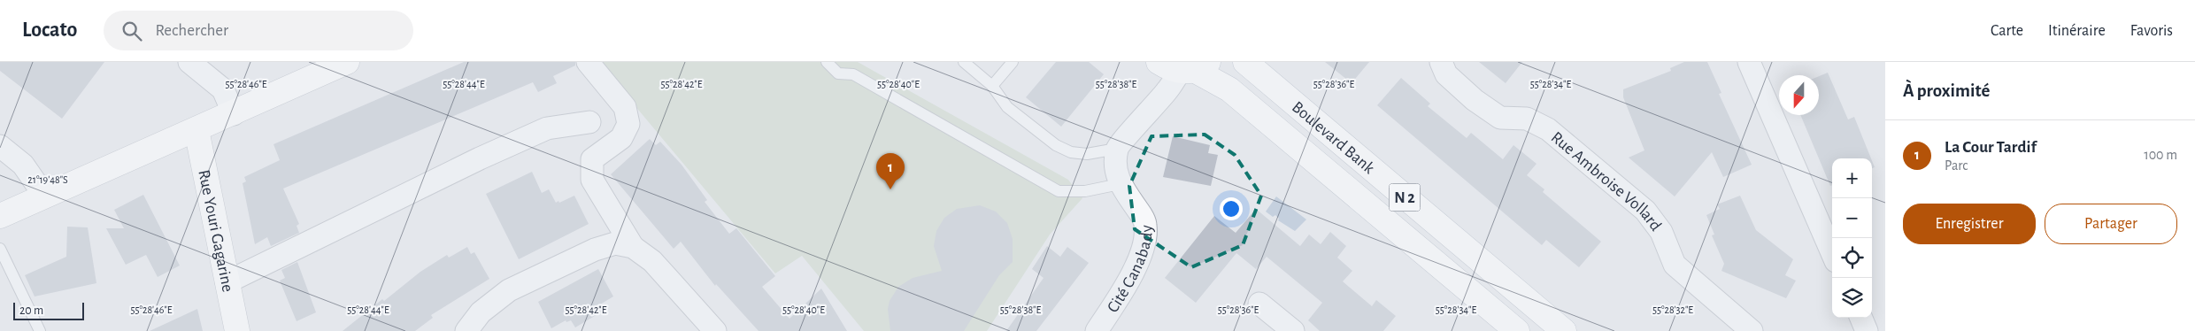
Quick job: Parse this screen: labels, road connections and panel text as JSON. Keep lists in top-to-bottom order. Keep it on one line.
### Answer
{"streets":{"main road":["Boulevard Bank","N 2","Rue Youri Gagarine"],"street":["Rue Ambroise Vollard","Cité Canabady"]},"scale_bar":"20 m","north":"bottom","page":{"header":"Locato","search":"Rechercher","nav":["Carte","Itinéraire","Favoris"],"heading":"À proximité","list":[{"mark":"1","name":"La Cour Tardif","note":"Parc","value":"100 m"}],"pins":"1","map_buttons":["+","−"],"buttons":["Enregistrer","Partager"],"scale":"20 m"},"coordinates":["55°28'46\"E","55°28'44\"E","55°28'42\"E","55°28'38\"E","55°28'40\"E","55°28'36\"E","55°28'34\"E","21°19'48\"S","55°28'32\"E"]}
